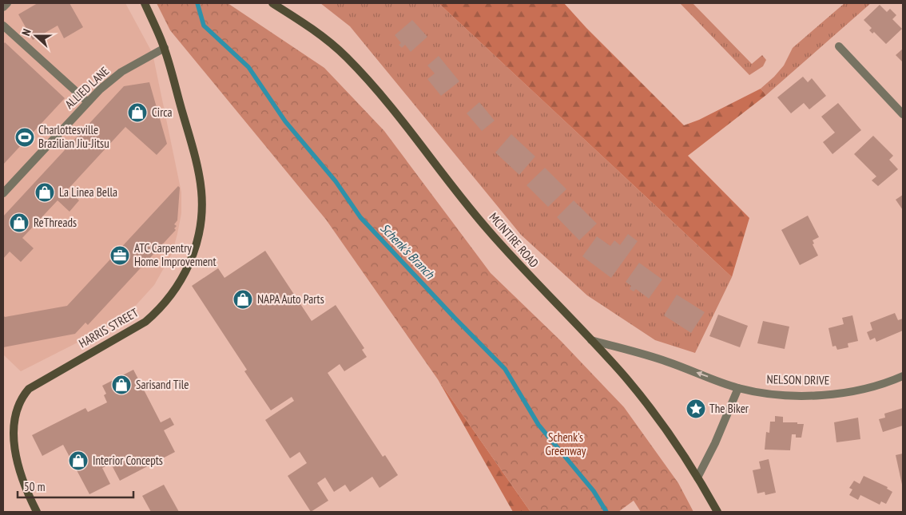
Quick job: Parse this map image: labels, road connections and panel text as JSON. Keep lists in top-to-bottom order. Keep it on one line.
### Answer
{"streets":{"main road":["MCINTIRE ROAD","HARRIS STREET"],"street":["ALLIED LANE","NELSON DRIVE"]},"crossings":[["ALLIED LANE","HARRIS STREET"],["MCINTIRE ROAD","NELSON DRIVE"]],"one_way":["NELSON DRIVE"],"water":["Schenk's Branch"],"parks":["Schenk's Greenway"],"places":{"shop":["Circa","La Linea Bella","ReThreads","NAPA Auto Parts","Sarisand Tile","Interior Concepts"],"sports":["Charlottesville Brazilian Jiu-Jitsu"],"office":["ATC Carpentry Home Improvement"],"place":["The Biker"]},"scale_bar":"50 m","north":"left"}
